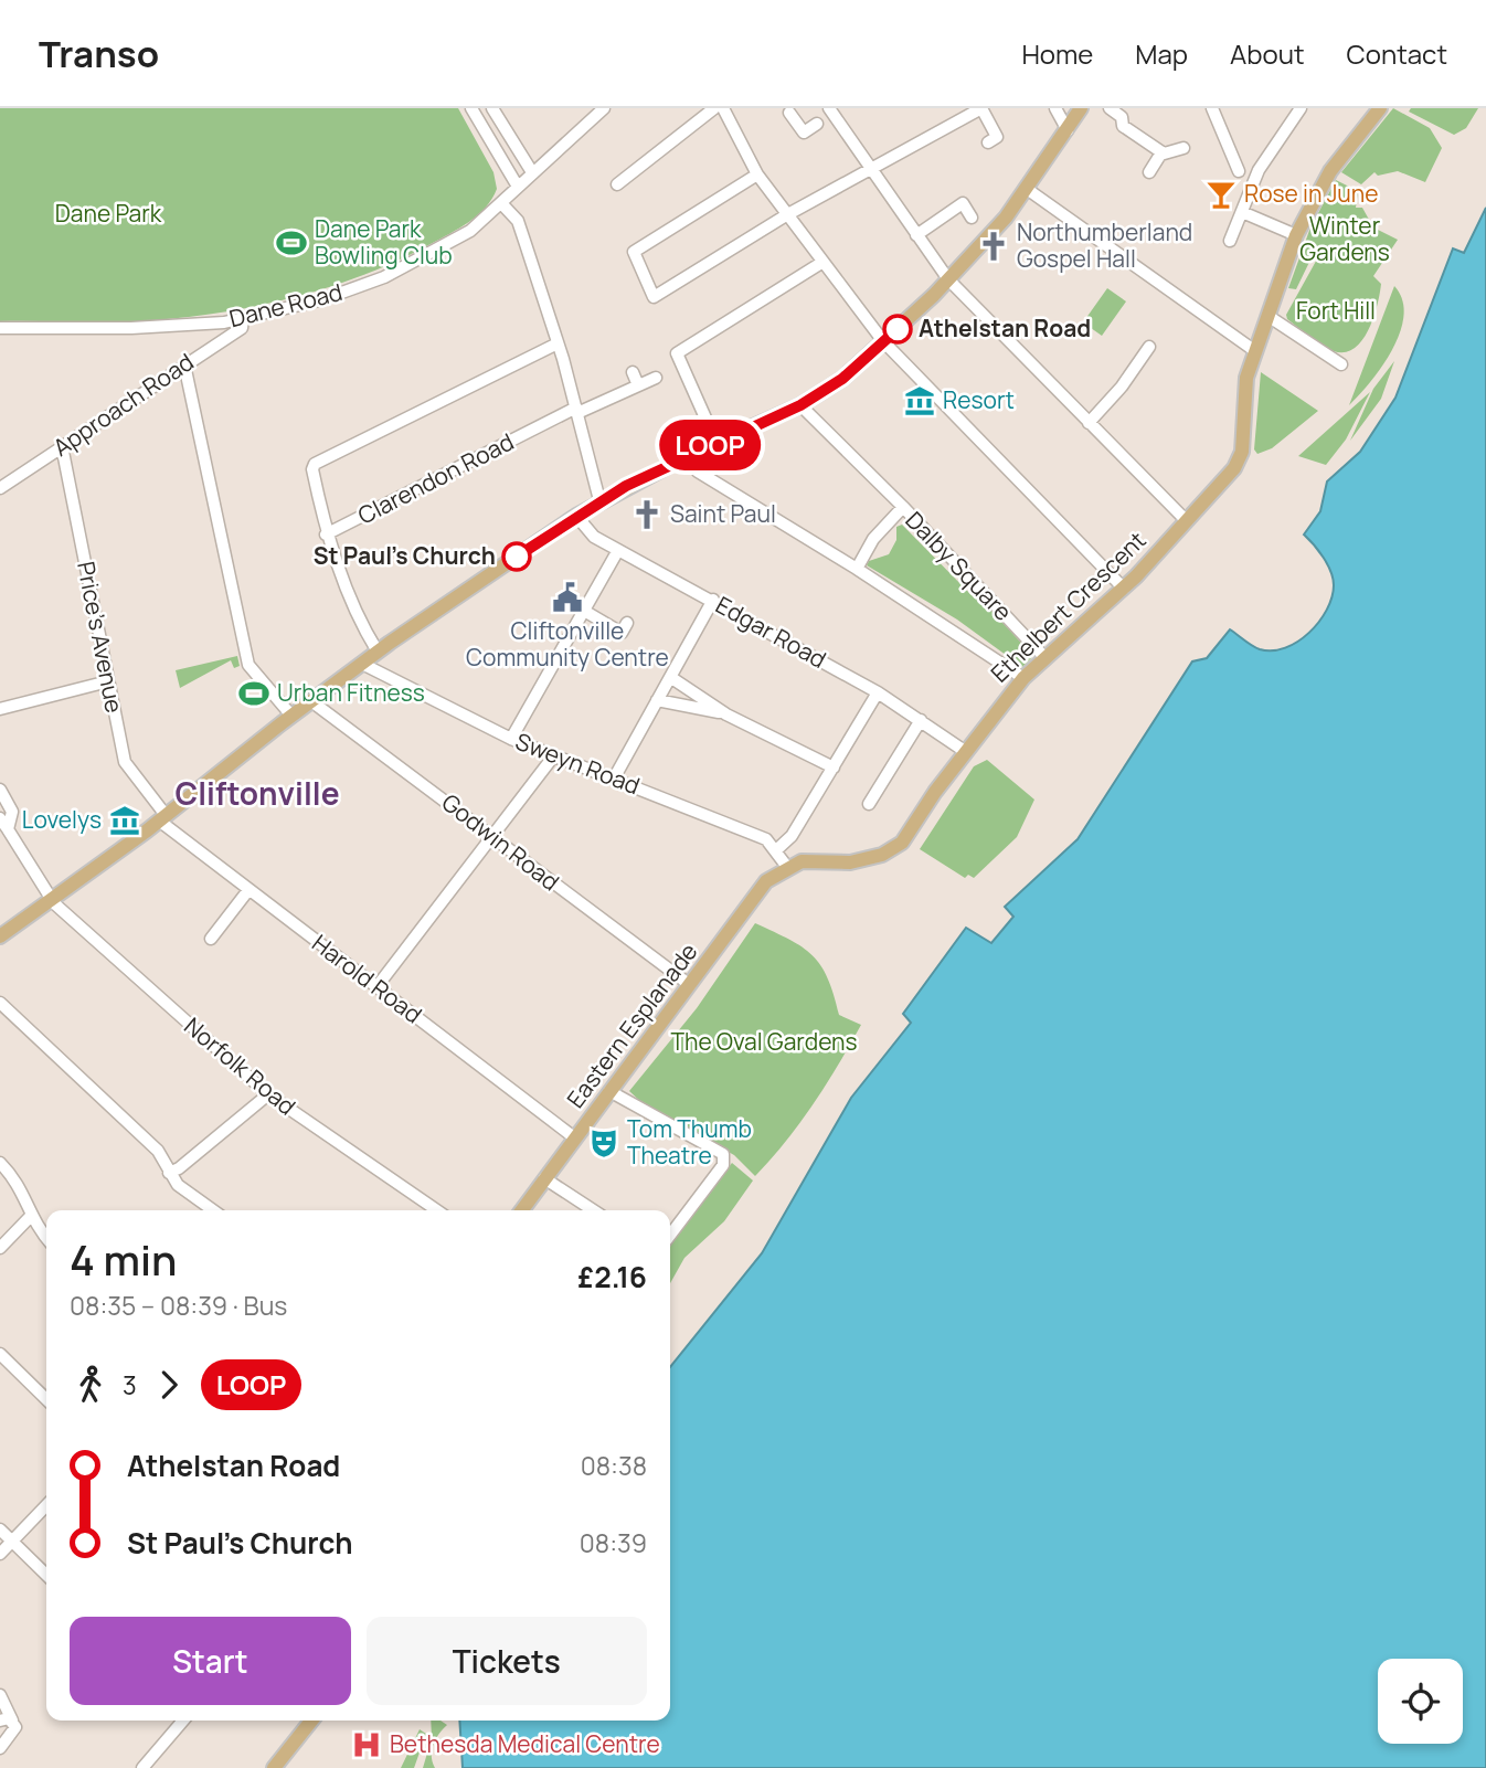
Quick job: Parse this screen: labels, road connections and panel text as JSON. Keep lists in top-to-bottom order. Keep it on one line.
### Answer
{"streets":{"main road":["Ethelbert Crescent","Eastern Esplanade"],"street":["Dane Road","Approach Road","Clarendon Road","Dalby Square","Edgar Road","Price's Avenue","Sweyn Road","Godwin Road","Harold Road","Norfolk Road"]},"crossings":[["Dane Road","Approach Road"],["Approach Road","Price's Avenue"],["Dalby Square","Ethelbert Crescent"],["Ethelbert Crescent","Edgar Road"],["Ethelbert Crescent","Eastern Esplanade"],["Price's Avenue","Harold Road"],["Godwin Road","Eastern Esplanade"],["Harold Road","Eastern Esplanade"]],"districts":["Cliftonville"],"parks":["Dane Park","Winter Gardens","Fort Hill","The Oval Gardens"],"places":{"bar":["Rose in June"],"sports":["Dane Park Bowling Club","Urban Fitness"],"church":["Northumberland Gospel Hall","Saint Paul"],"other":["Athelstan Road","St Paul's Church"],"museum":["Resort","Lovelys"],"public building":["Cliftonville Community Centre"],"theatre":["Tom Thumb Theatre"],"hospital":["Bethesda Medical Centre"]},"lines":["bus line LOOP"],"page":{"header":"Transo","nav":["Home","Map","About","Contact"],"on_map":"LOOP","heading":["4 min","08:35 – 08:39 · Bus","£2.16"],"legs":["3","LOOP"],"list":[{"name":"Athelstan Road","value":"08:38"},{"name":"St Paul's Church","value":"08:39"}],"buttons":["Start","Tickets"]}}
